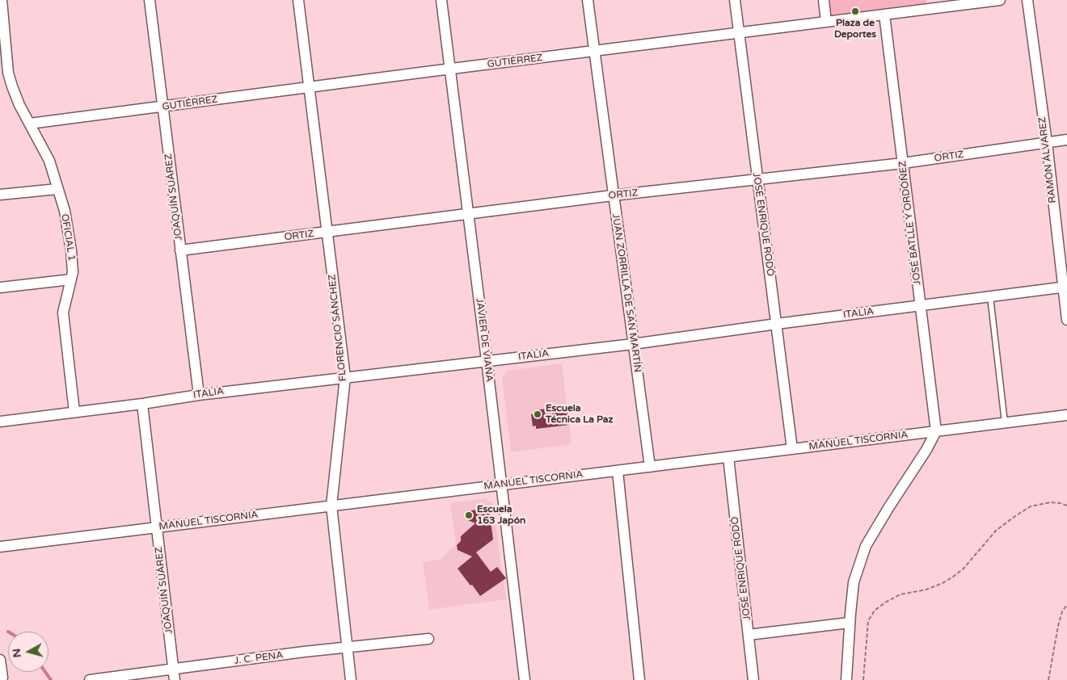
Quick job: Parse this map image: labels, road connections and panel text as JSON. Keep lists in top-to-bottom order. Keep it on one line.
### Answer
{"streets":{"street":["GUTIÉRREZ","ORTIZ","RAMÓN ÁLVAREZ","JOAQUÍN SUÁREZ","JOSÉ BATLLE Y ORDÓÑEZ","JOSÉ ENRIQUE RODÓ","OFICIAL 1","JUAN ZORRILLA DE SAN MARTÍN","ITALIA","FLORENCIO SÁNCHEZ","JAVIER DE VIANA","MANUEL TISCORNIA","J. C. PENA"]},"crossings":[["GUTIÉRREZ","JOAQUÍN SUÁREZ"],["GUTIÉRREZ","JOSÉ BATLLE Y ORDÓÑEZ"],["GUTIÉRREZ","JOSÉ ENRIQUE RODÓ"],["GUTIÉRREZ","OFICIAL 1"],["GUTIÉRREZ","JUAN ZORRILLA DE SAN MARTÍN"],["GUTIÉRREZ","FLORENCIO SÁNCHEZ"],["GUTIÉRREZ","JAVIER DE VIANA"],["ORTIZ","RAMÓN ÁLVAREZ"],["ORTIZ","JOAQUÍN SUÁREZ"],["ORTIZ","JOSÉ BATLLE Y ORDÓÑEZ"],["ORTIZ","JOSÉ ENRIQUE RODÓ"],["ORTIZ","JUAN ZORRILLA DE SAN MARTÍN"],["ORTIZ","FLORENCIO SÁNCHEZ"],["ORTIZ","JAVIER DE VIANA"],["RAMÓN ÁLVAREZ","ITALIA"],["JOAQUÍN SUÁREZ","ITALIA"],["JOAQUÍN SUÁREZ","MANUEL TISCORNIA"],["JOAQUÍN SUÁREZ","J. C. PENA"],["JOSÉ BATLLE Y ORDÓÑEZ","ITALIA"],["JOSÉ BATLLE Y ORDÓÑEZ","MANUEL TISCORNIA"],["JOSÉ ENRIQUE RODÓ","ITALIA"],["JOSÉ ENRIQUE RODÓ","MANUEL TISCORNIA"],["OFICIAL 1","ITALIA"],["JUAN ZORRILLA DE SAN MARTÍN","ITALIA"],["JUAN ZORRILLA DE SAN MARTÍN","MANUEL TISCORNIA"],["ITALIA","FLORENCIO SÁNCHEZ"],["ITALIA","JAVIER DE VIANA"],["FLORENCIO SÁNCHEZ","MANUEL TISCORNIA"],["FLORENCIO SÁNCHEZ","J. C. PENA"],["JAVIER DE VIANA","MANUEL TISCORNIA"]],"places":["Plaza de Deportes","Escuela Técnica La Paz","Escuela 163 Japón"],"north":"left"}
